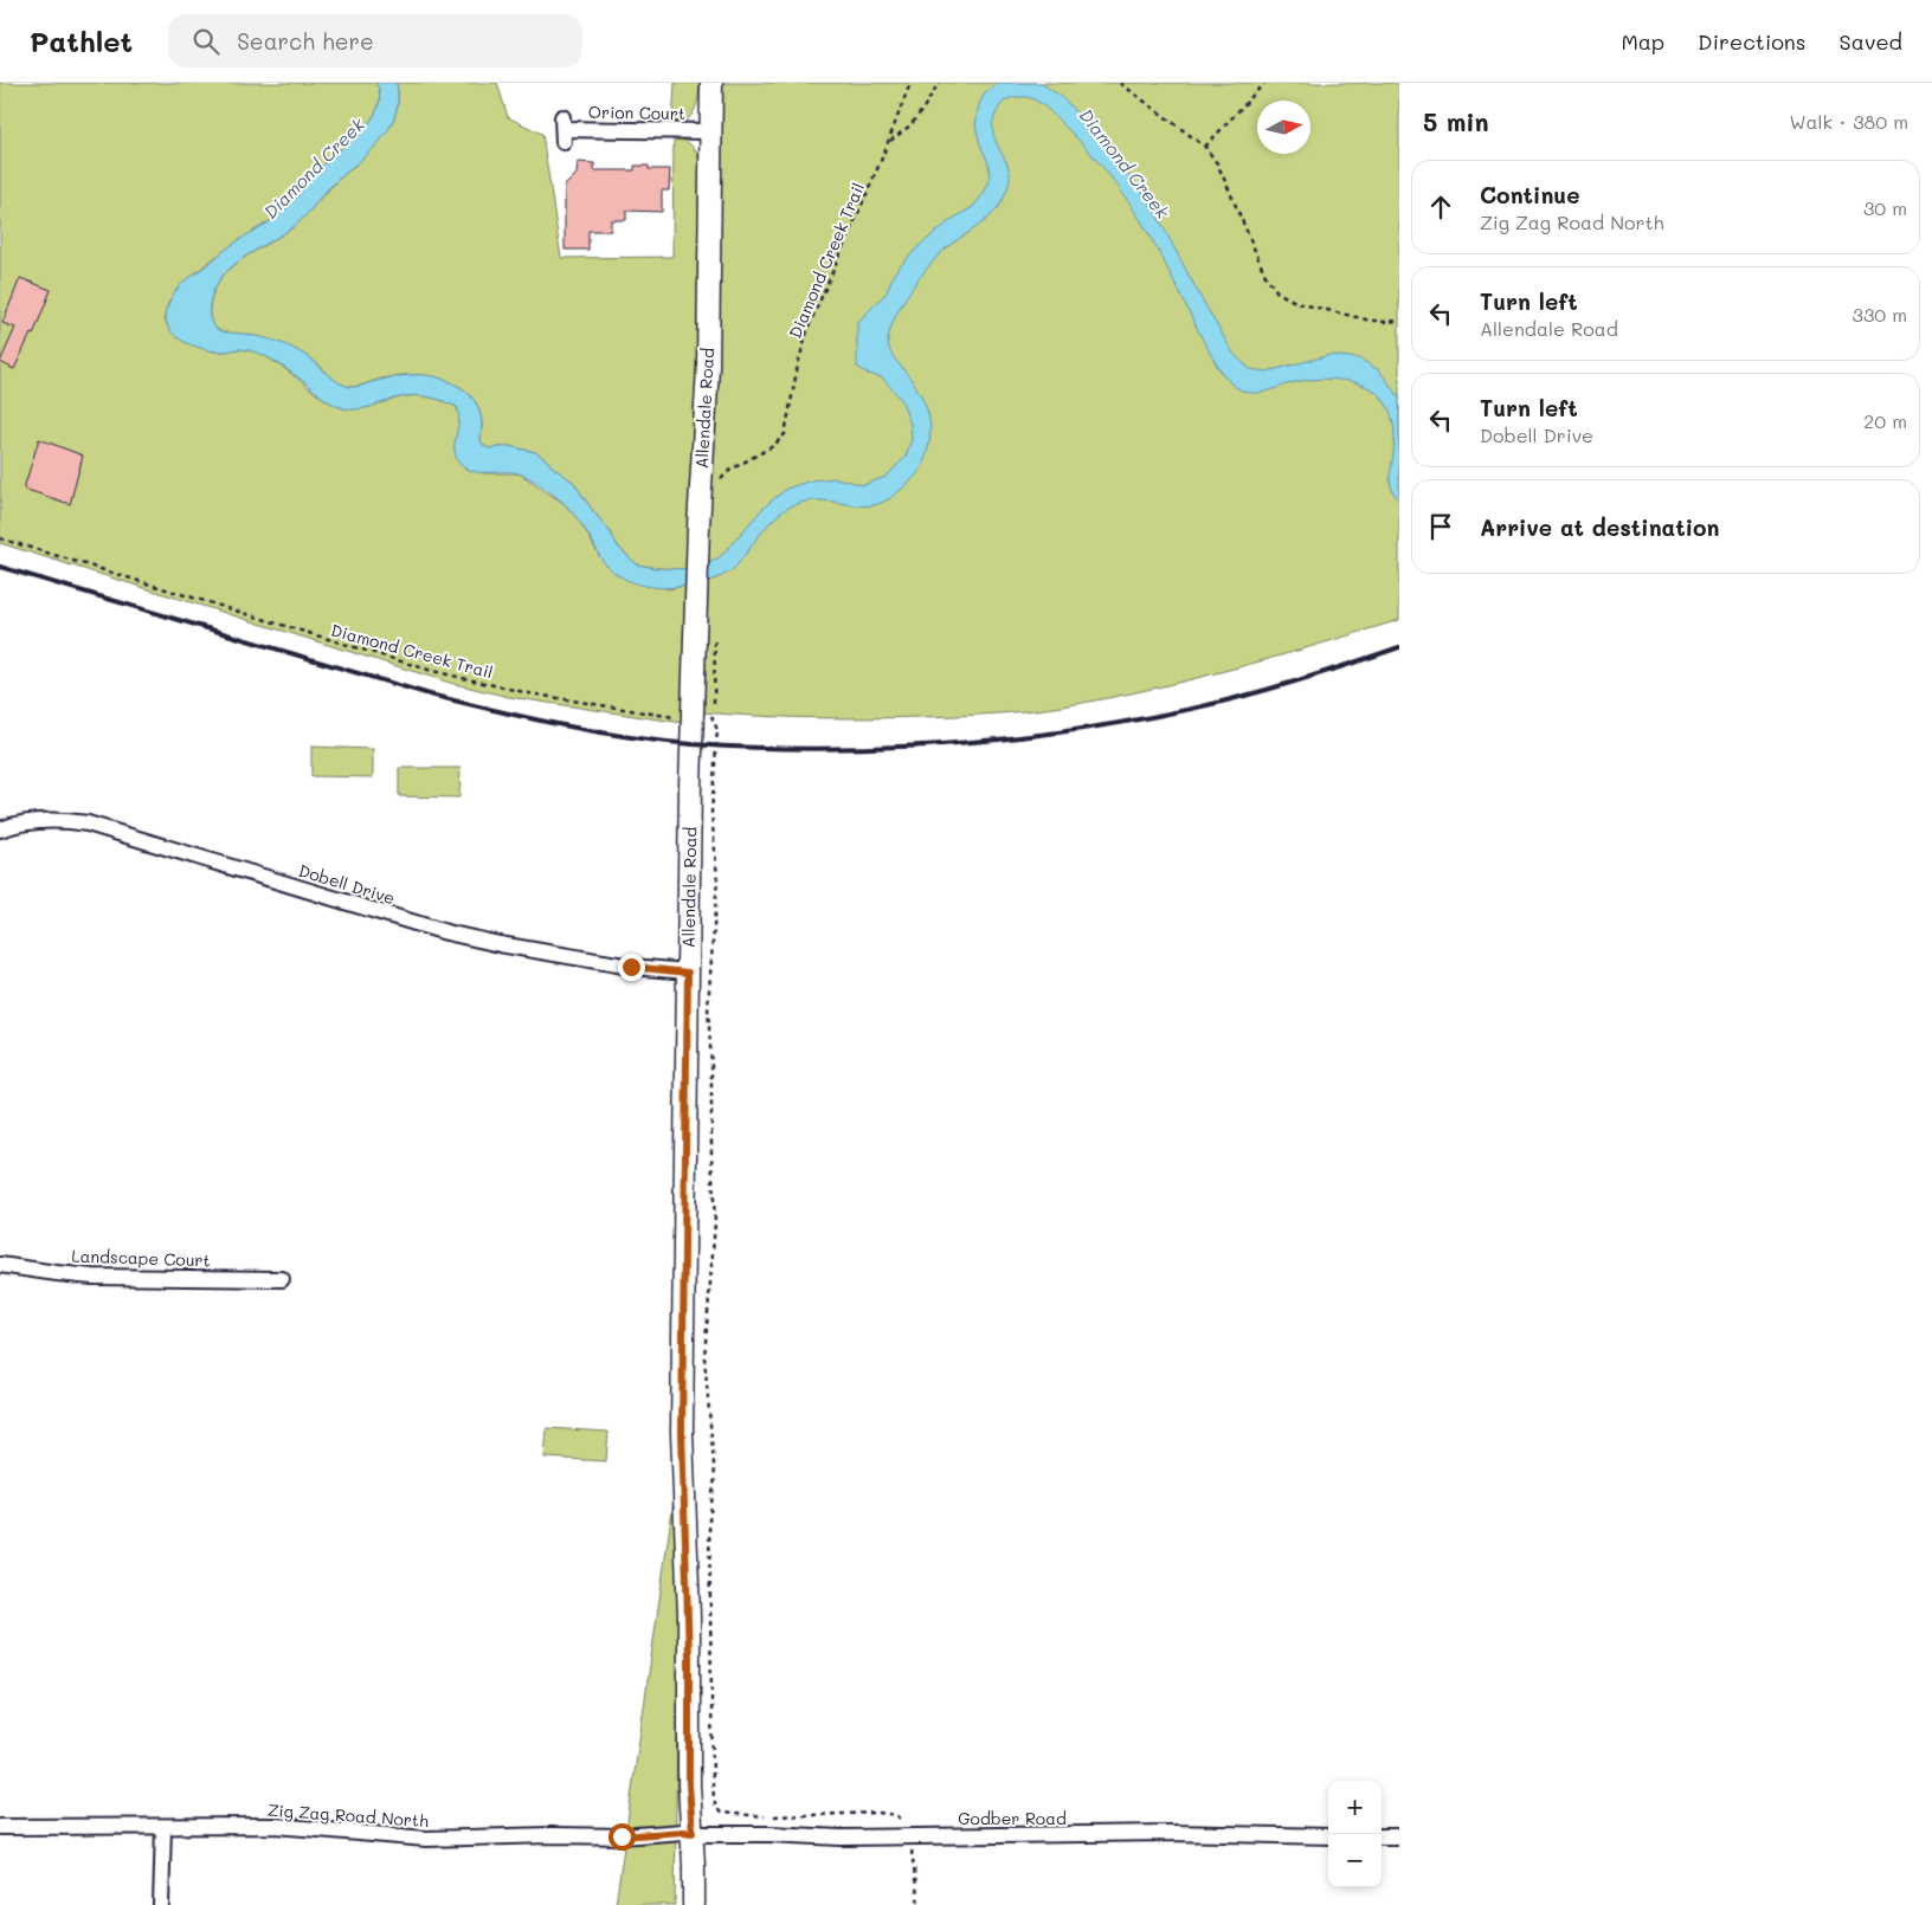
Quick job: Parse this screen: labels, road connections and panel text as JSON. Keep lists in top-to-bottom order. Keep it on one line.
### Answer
{"streets":{"street":["Orion Court","Allendale Road","Dobell Drive","Landscape Court","Zig Zag Road North","Godber Road"],"path":["Diamond Creek Trail"]},"crossings":[["Orion Court","Allendale Road"],["Diamond Creek Trail","Allendale Road"],["Allendale Road","Dobell Drive"],["Allendale Road","Zig Zag Road North"],["Allendale Road","Godber Road"],["Zig Zag Road North","Godber Road"]],"water":["Diamond Creek"],"north":"right","page":{"header":"Pathlet","search":"Search here","nav":["Map","Directions","Saved"],"heading":["5 min","Walk · 380 m"],"list":[["Continue","Zig Zag Road North","30 m"],["Turn left","Allendale Road","330 m"],["Turn left","Dobell Drive","20 m"],"Arrive at destination"],"map_buttons":["+","−"]}}
